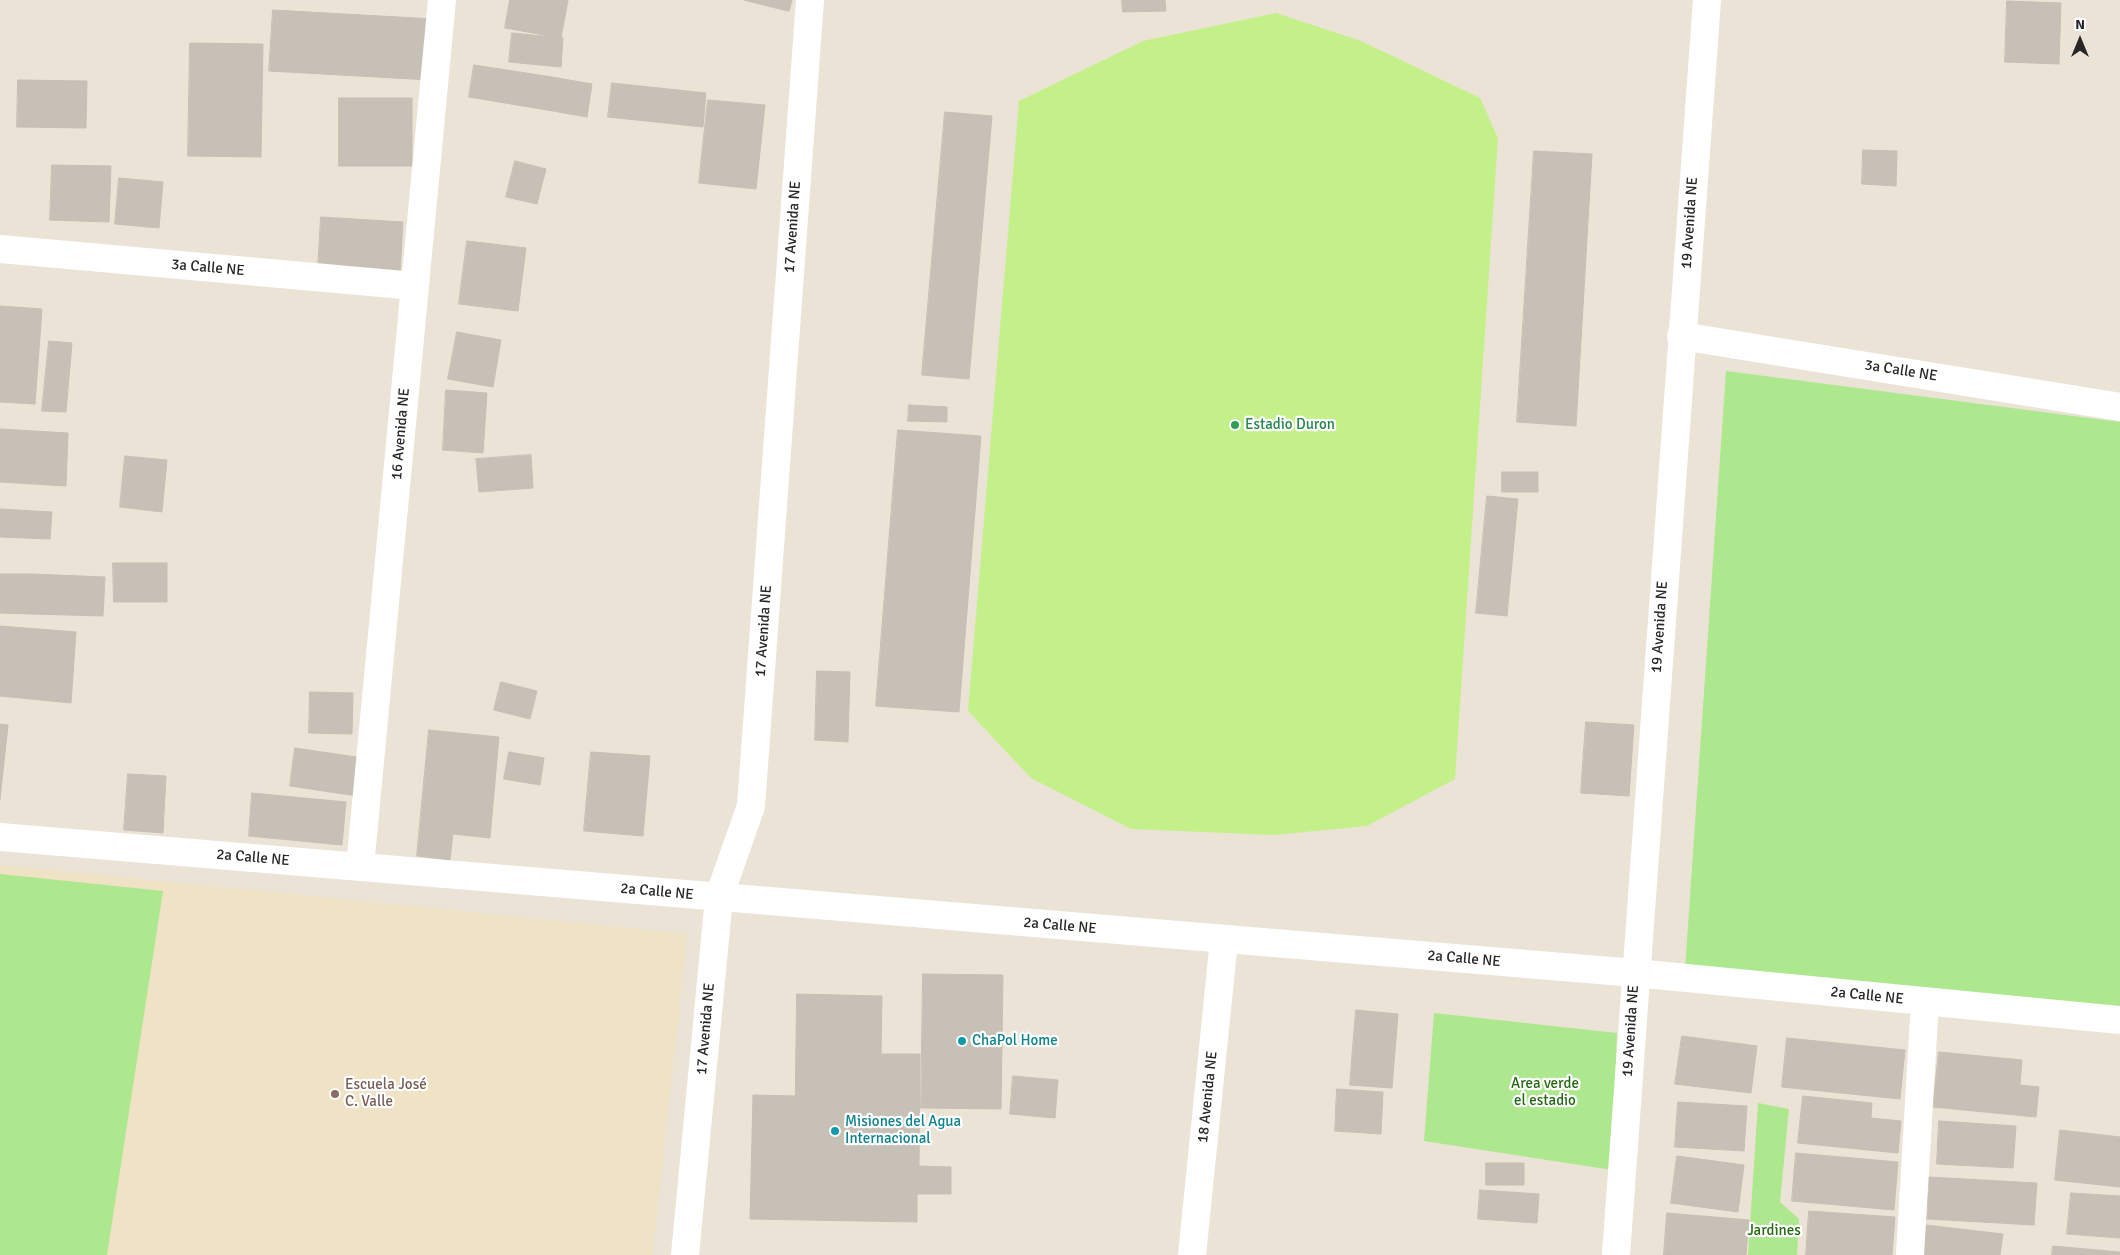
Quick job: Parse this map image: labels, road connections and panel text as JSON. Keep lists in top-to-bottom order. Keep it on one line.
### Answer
{"streets":{"street":["19 Avenida NE","17 Avenida NE","3a Calle NE","16 Avenida NE","2a Calle NE","18 Avenida NE"]},"crossings":[["19 Avenida NE","3a Calle NE"],["19 Avenida NE","2a Calle NE"],["17 Avenida NE","2a Calle NE"],["3a Calle NE","16 Avenida NE"],["16 Avenida NE","2a Calle NE"],["2a Calle NE","18 Avenida NE"]],"parks":["Area verde el estadio","Jardines"],"places":["Estadio Duron","ChaPol Home","Escuela José C. Valle","Misiones del Agua Internacional"],"north":"top"}
